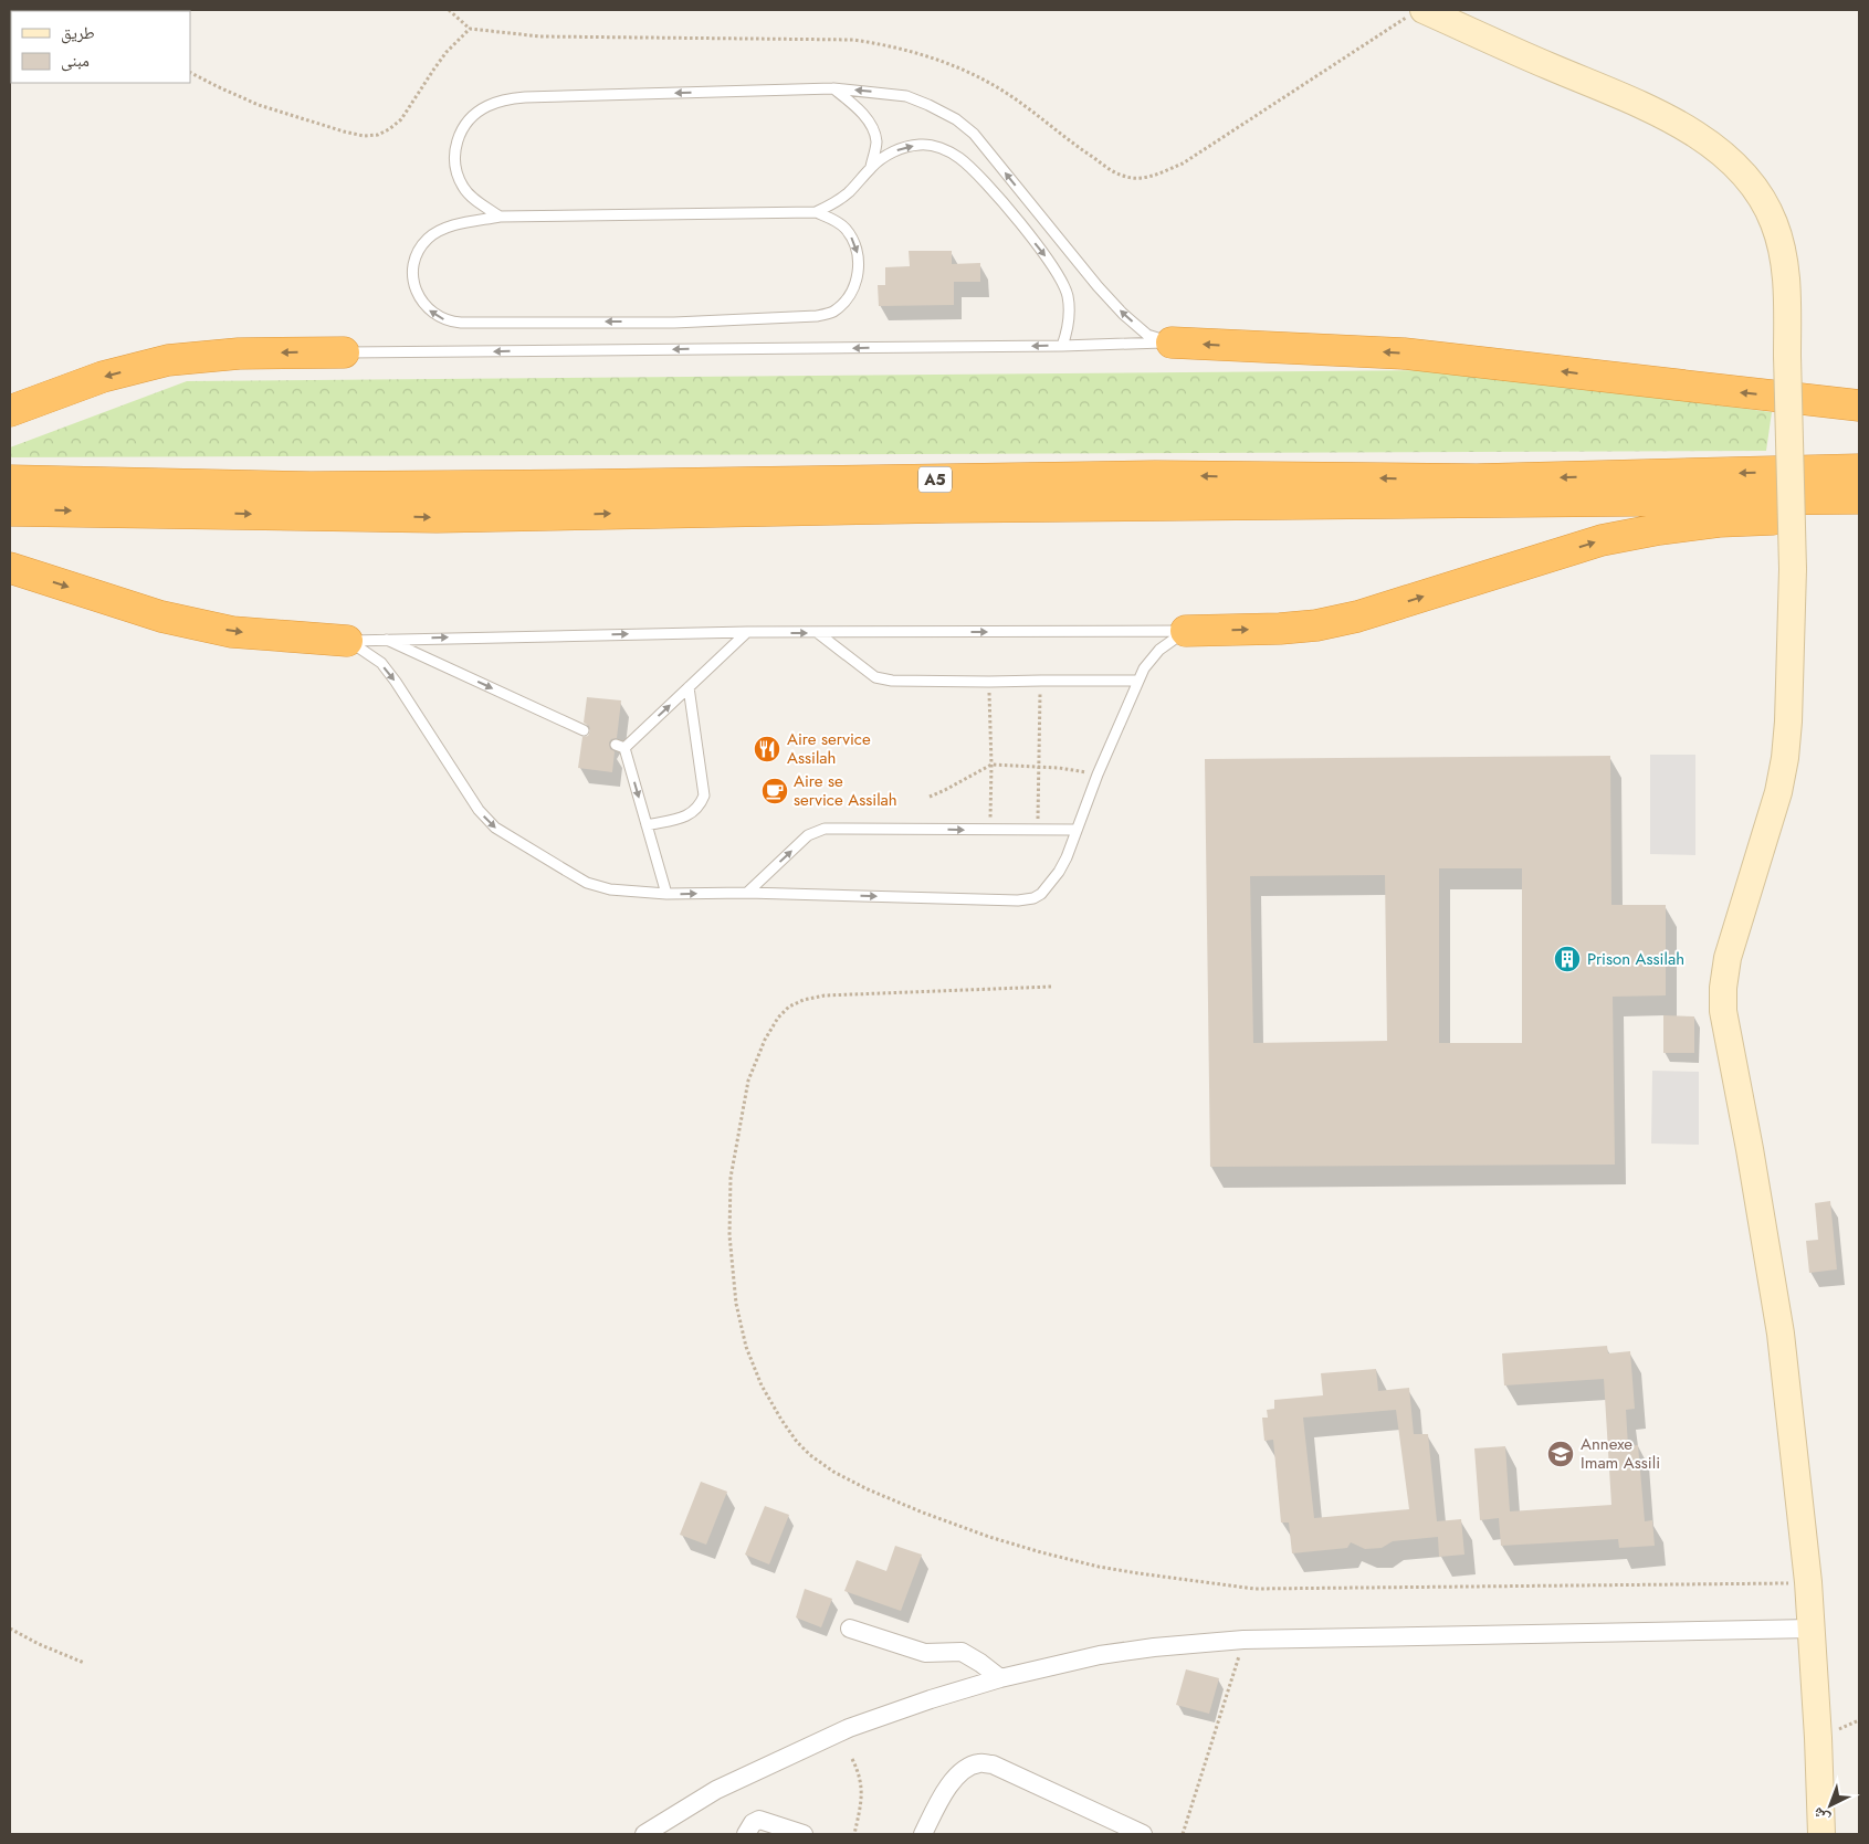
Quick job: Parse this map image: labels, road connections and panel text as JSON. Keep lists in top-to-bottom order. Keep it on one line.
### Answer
{"streets":{"highway":["A5"]},"places":{"restaurant":["Aire service Assilah"],"cafe":["Aire se service Assilah"],"building":["Prison Assilah"],"school or university":["Annexe Imam Assili"]},"legend":["طريق","مبنى"],"north":"bottom left"}
